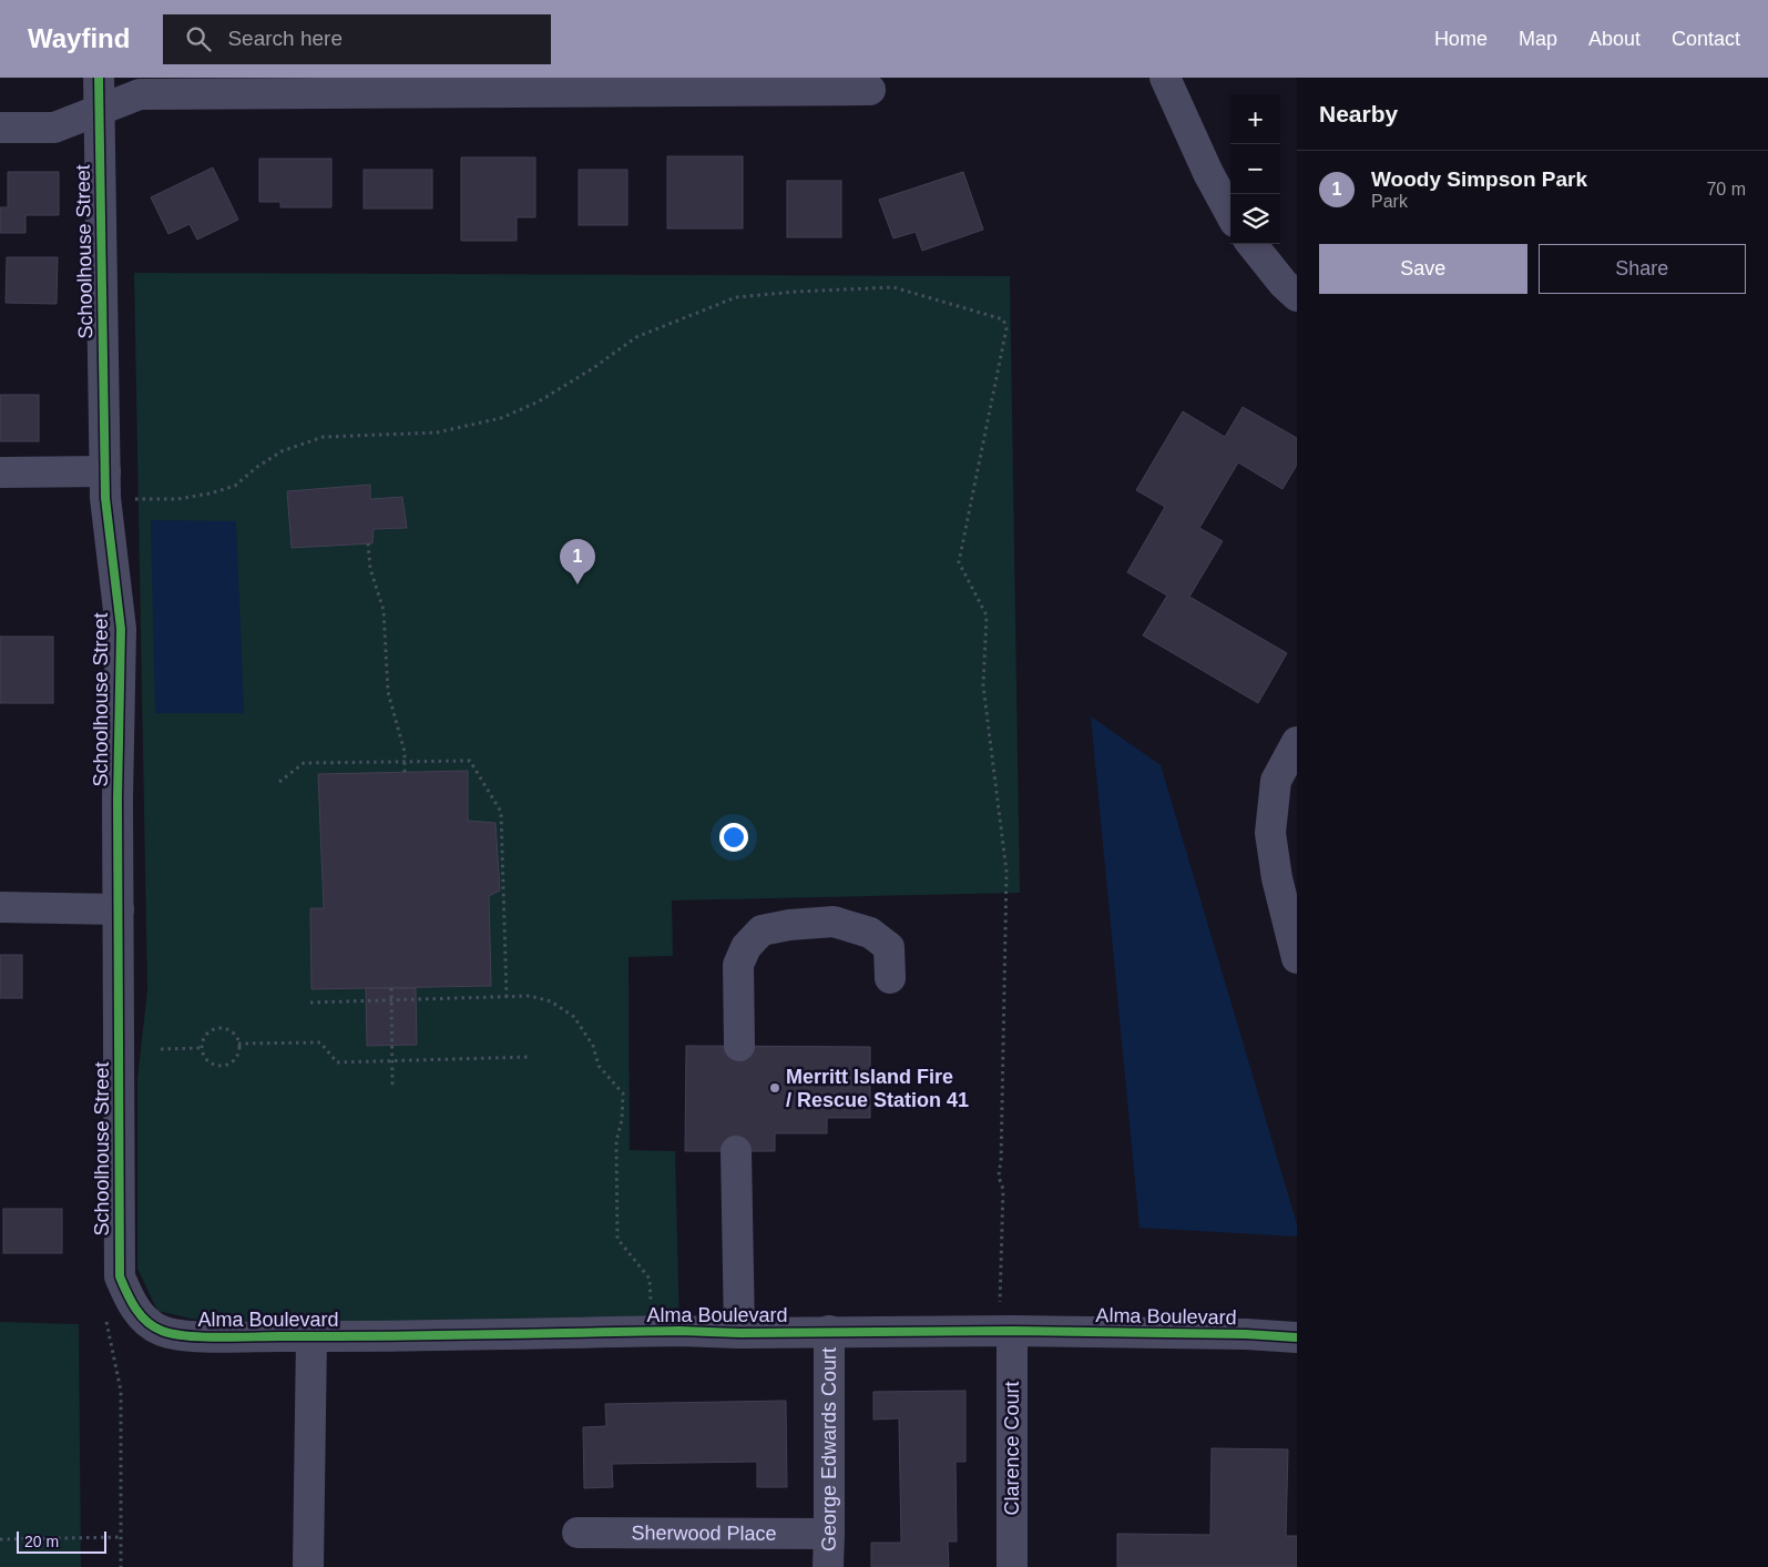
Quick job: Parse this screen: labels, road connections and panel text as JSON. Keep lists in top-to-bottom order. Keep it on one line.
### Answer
{"streets":{"street":["Schoolhouse Street","Alma Boulevard","George Edwards Court","Clarence Court","Sherwood Place"]},"crossings":[["Schoolhouse Street","Alma Boulevard"],["Alma Boulevard","George Edwards Court"],["Alma Boulevard","Clarence Court"],["George Edwards Court","Sherwood Place"]],"places":["Merritt Island Fire / Rescue Station 41"],"scale_bar":"20 m","page":{"header":"Wayfind","search":"Search here","nav":["Home","Map","About","Contact"],"heading":"Nearby","map_buttons":["+","−"],"list":[{"mark":"1","name":"Woody Simpson Park","note":"Park","value":"70 m"}],"buttons":["Save","Share"],"pins":"1","scale":"20 m"}}
